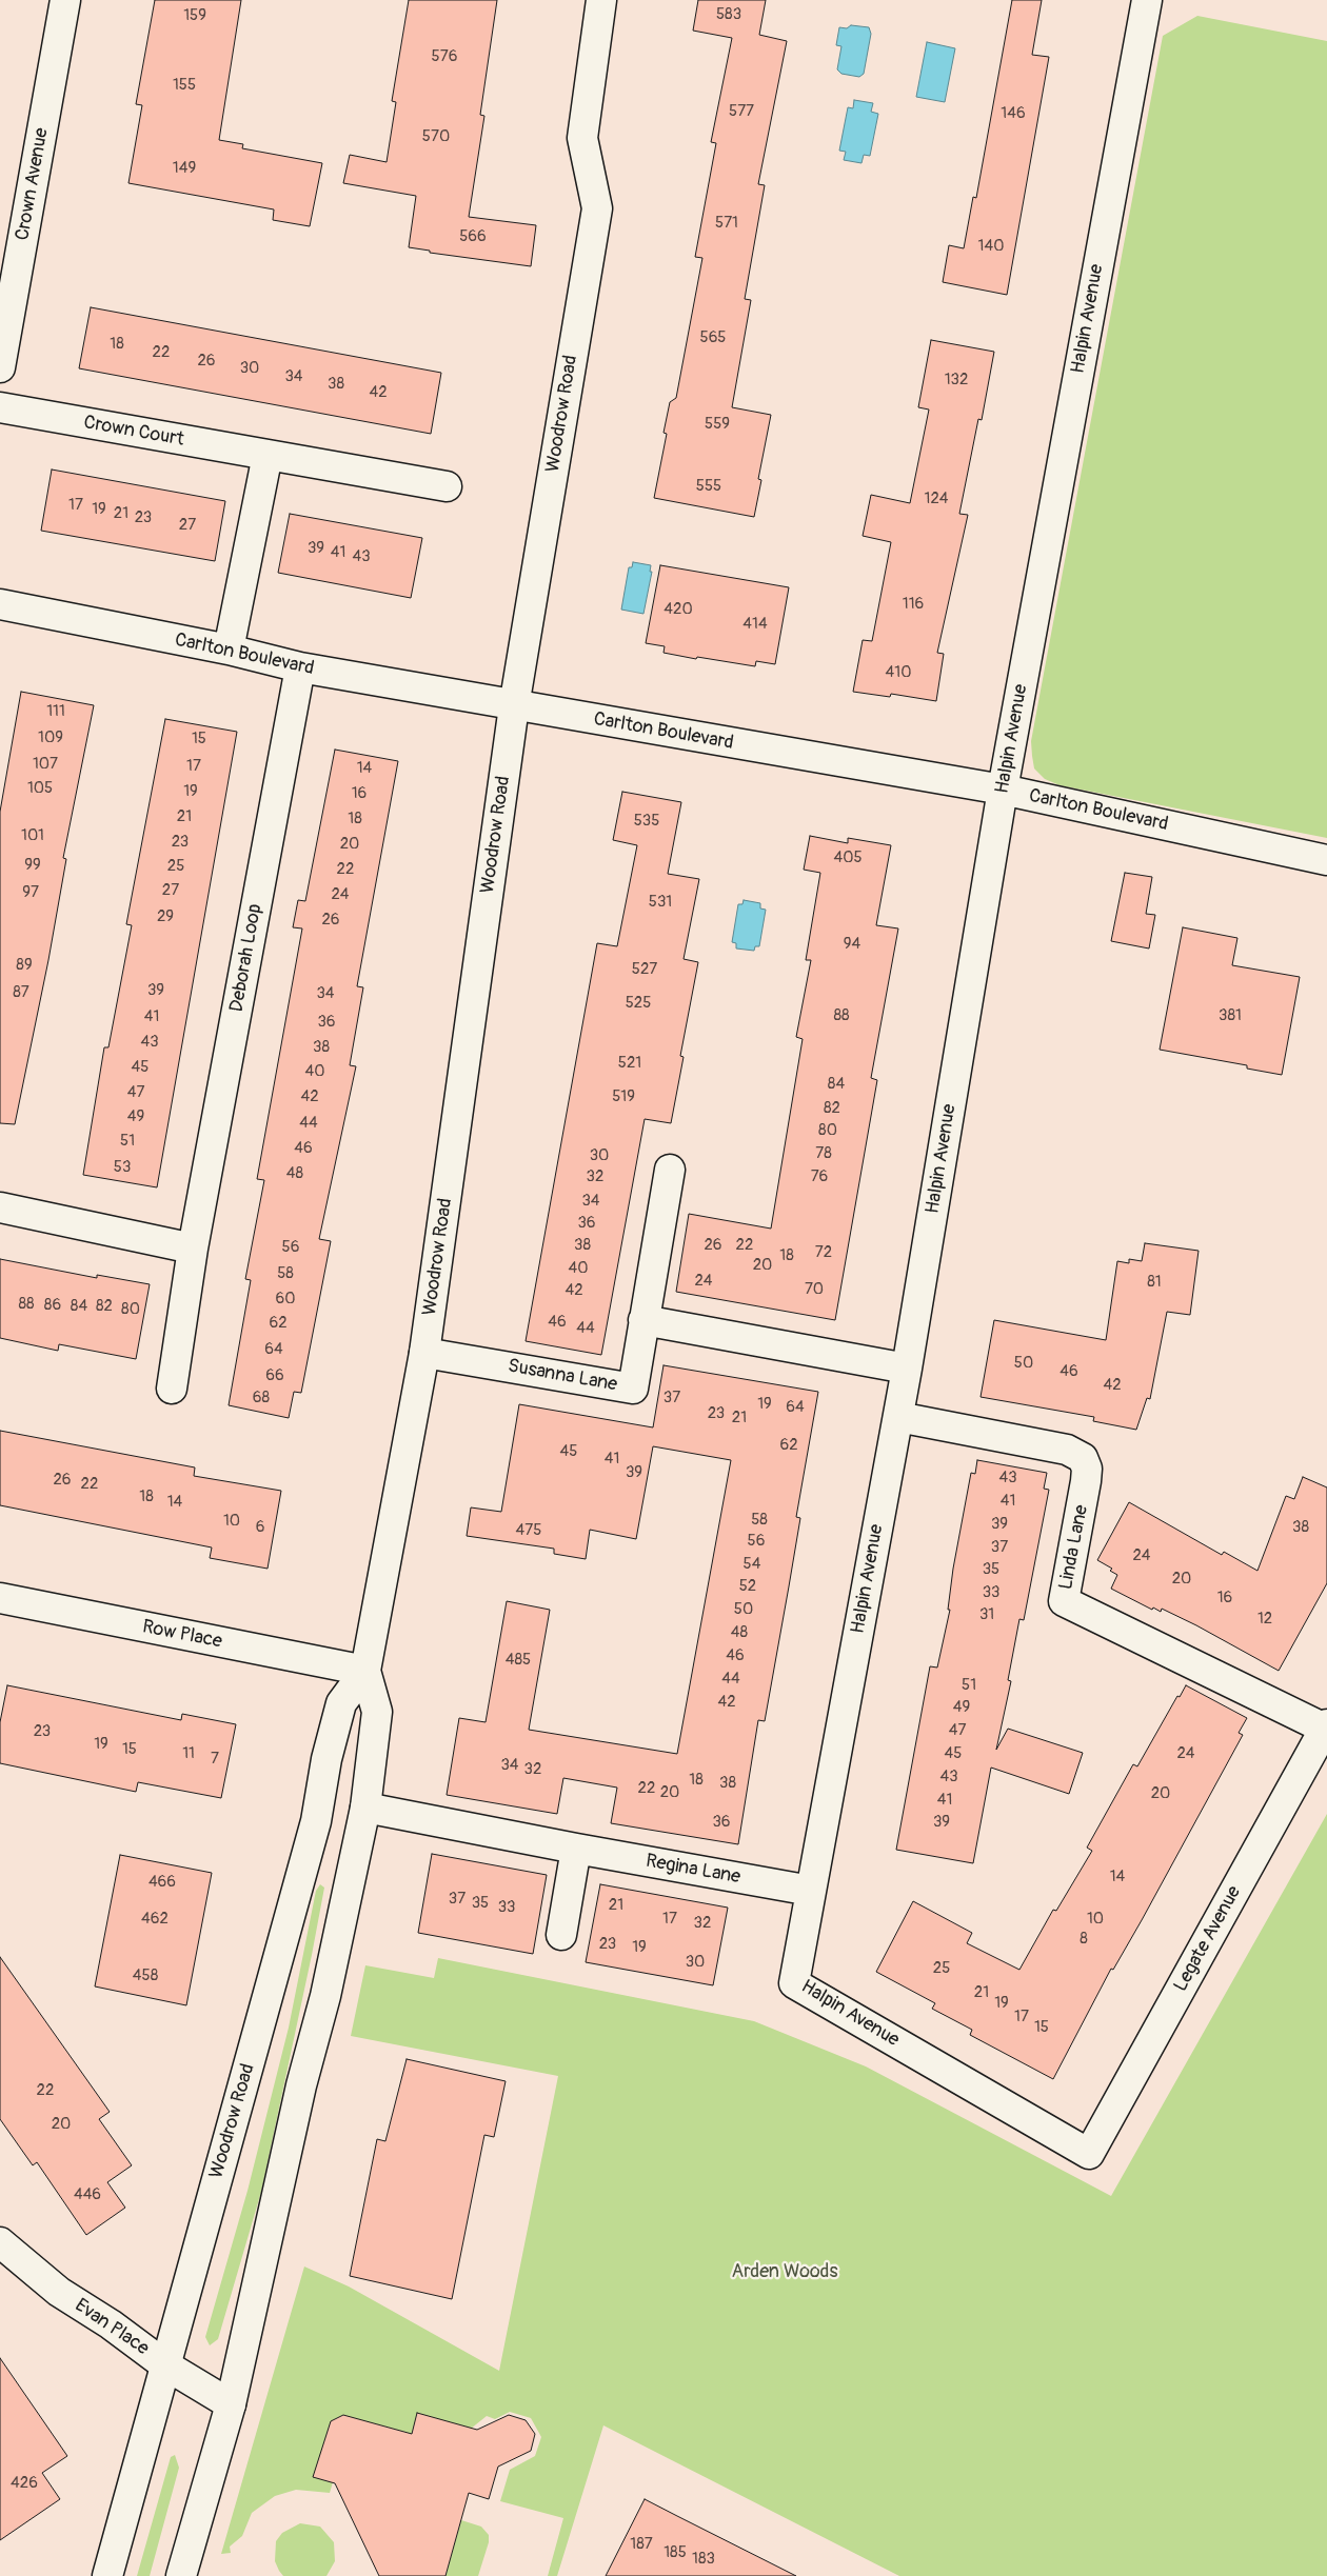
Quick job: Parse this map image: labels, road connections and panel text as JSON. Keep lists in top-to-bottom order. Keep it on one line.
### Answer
{"streets":{"street":["Crown Avenue","Halpin Avenue","Woodrow Road","Crown Court","Carlton Boulevard","Deborah Loop","Susanna Lane","Linda Lane","Row Place","Regina Lane","Legate Avenue","Evan Place"]},"crossings":[["Halpin Avenue","Carlton Boulevard"],["Halpin Avenue","Linda Lane"],["Halpin Avenue","Regina Lane"],["Halpin Avenue","Legate Avenue"],["Woodrow Road","Carlton Boulevard"],["Woodrow Road","Susanna Lane"],["Woodrow Road","Row Place"],["Woodrow Road","Regina Lane"],["Woodrow Road","Evan Place"],["Carlton Boulevard","Deborah Loop"],["Linda Lane","Legate Avenue"]],"parks":["Arden Woods"],"house_numbers":["583","159","576","155","577","146","570","149","571","566","140","565","18","22","26","30","34","132","38","42","559","555","124","17","19","21","23","27","39","41","43","116","420","414","410","111","109","15","107","17","14","105","19","16","21","18","535","101","23","20","405","99","25","22","27","97","24","531","29","26","94","89","527","39","87","34","525","88","381","41","36","43","38","521","45","40","84","47","42","519","82","49","44","80","51","46","78","30","53","48","32","76","34","36","38","26","22","56","72","18","20","40","58","24","81","70","42","60","88","86","84","82","80","46","62","44","64","50","46","66","42","68","37","19","64","23","21","62","45","41","39","43","26","22","18","41","14","58","10","39","6","38","475","56","37","24","54","35","20","52","33","16","50","31","12","48","46","485","44","51","42","49","47","23","19","15","11","45","24","7","34","32","43","18","38","22","20","20","41","36","39","14","466","37","35","21","33","462","17","10","32","8","23","19","30","25","458","21","19","17","15","22","20","446","426","187","185","183"]}
